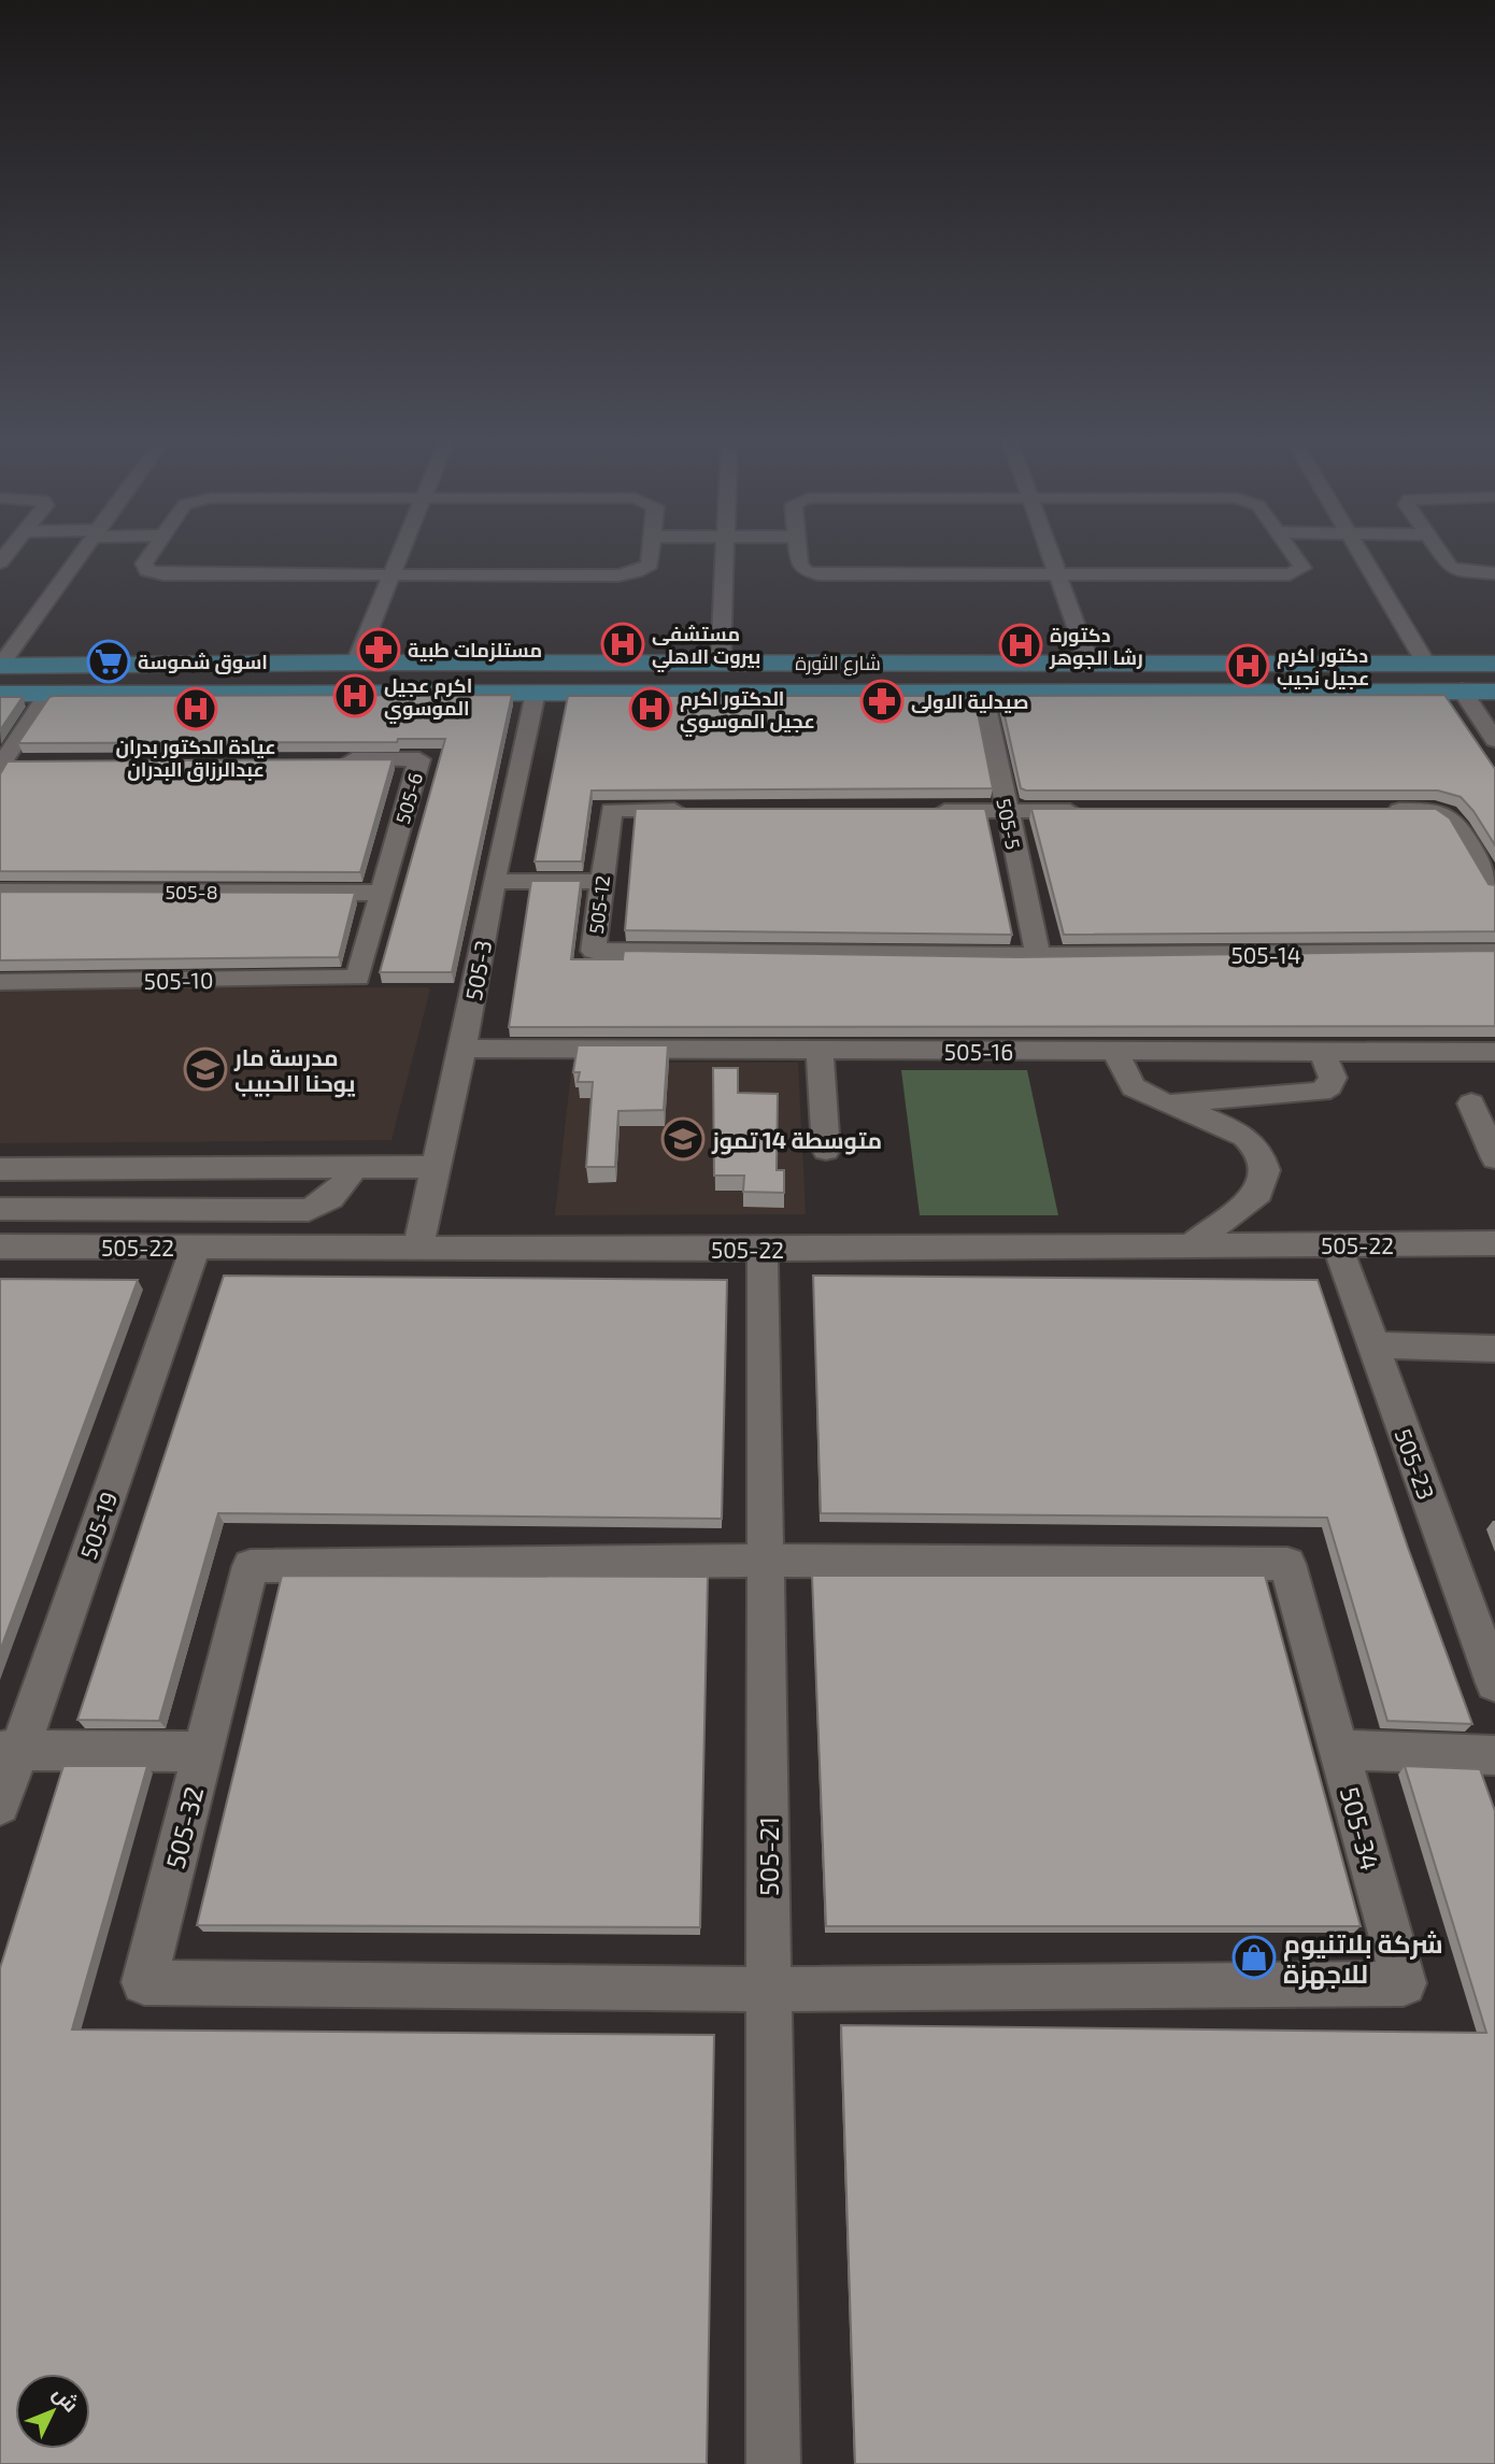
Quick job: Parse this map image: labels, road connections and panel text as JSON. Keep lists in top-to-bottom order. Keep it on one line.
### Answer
{"streets":{"main road":["شارع الثورة"],"street":["505-6","505-5","505-8","505-12","505-14","505-3","505-10","505-16","505-22","505-23","505-19","505-32","505-34","505-21"]},"crossings":[["شارع الثورة","505-5"],["شارع الثورة","505-3"],["505-6","505-8"],["505-6","505-10"],["505-5","505-12"],["505-5","505-14"],["505-12","505-14"],["505-3","505-16"],["505-3","505-22"],["505-22","505-23"],["505-22","505-19"],["505-22","505-21"],["505-32","505-34"],["505-32","505-21"],["505-34","505-21"]],"places":{"hospital":["مستشفى بيروت الاهلي","دكتورة رشا الجوهر","دكتور اكرم عجيل نجيب","اكرم عجيل الموسوي","عيادة الدكتور بدران عبدالرزاق البدران","الدكتور اكرم عجيل الموسوي"],"pharmacy":["مستلزمات طبية","صيدلية الاولى"],"supermarket":["اسوق شموسة"],"school or university":["مدرسة مار يوحنا الحبيب","متوسطة 14 تموز"],"shop":["شركة بلاتنيوم للاجهزة"]},"north":"top right"}
